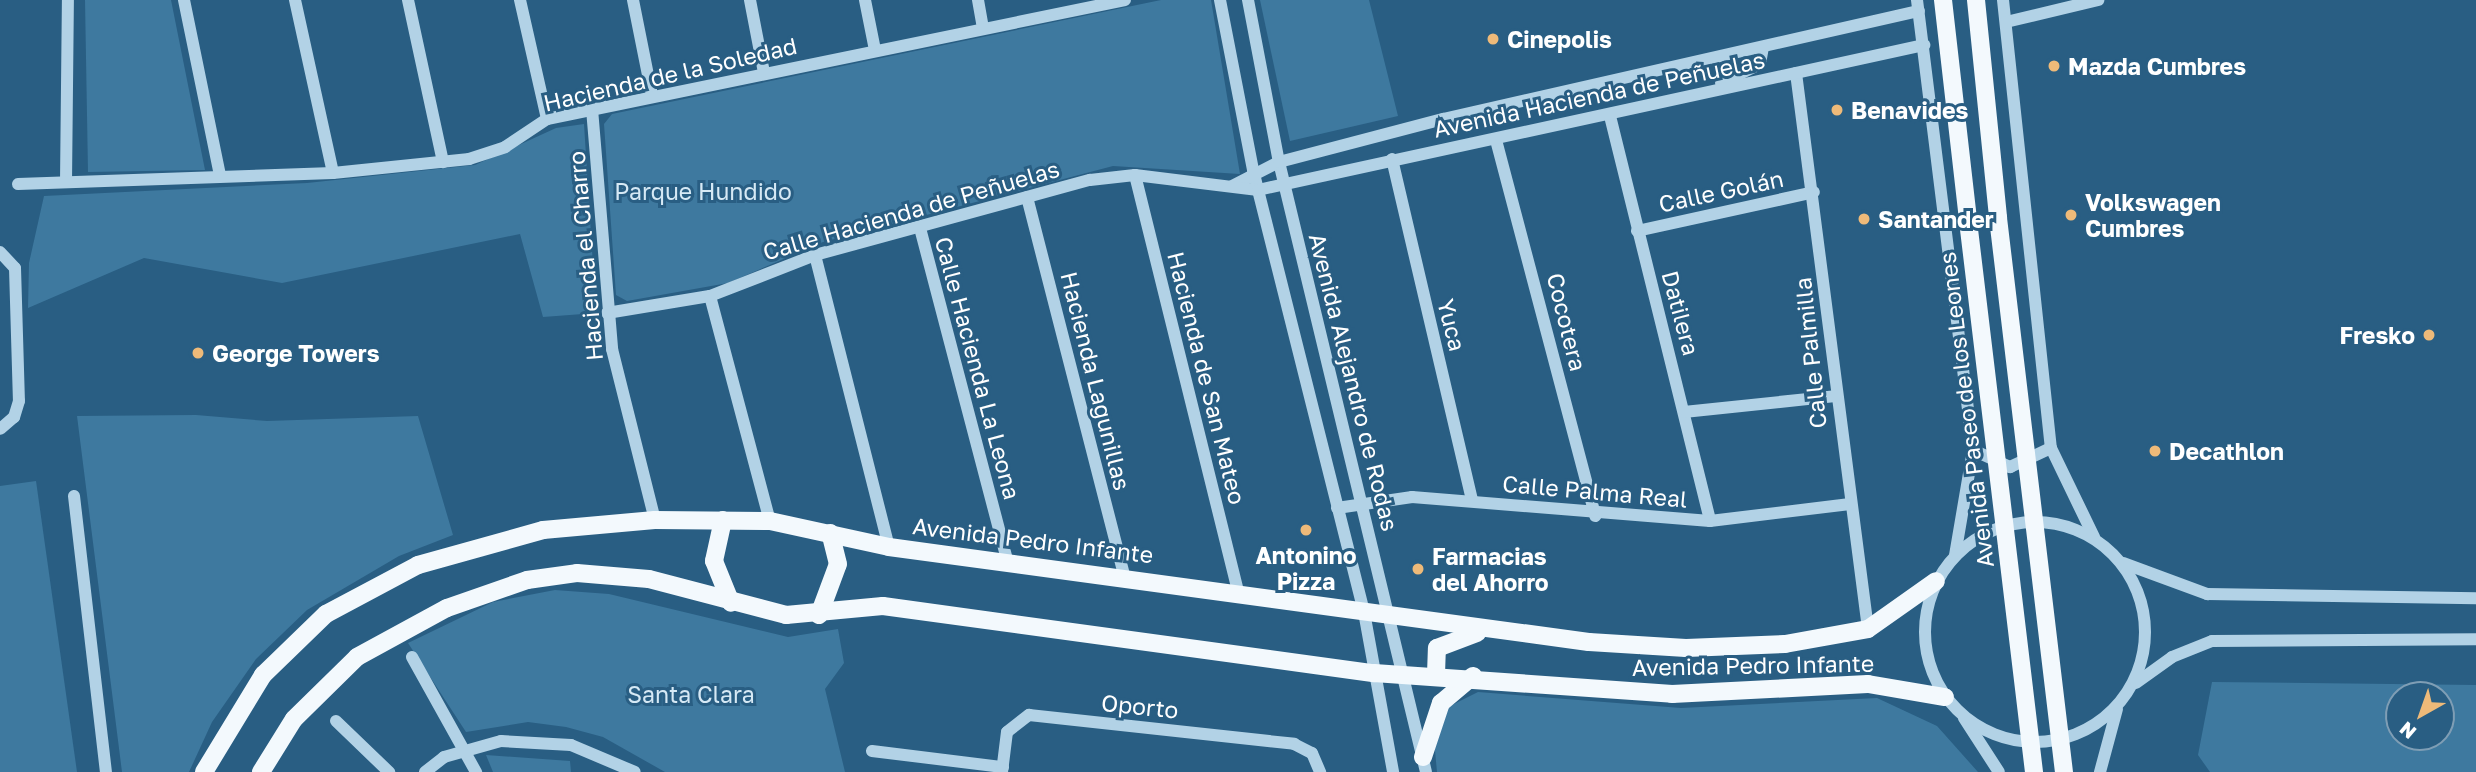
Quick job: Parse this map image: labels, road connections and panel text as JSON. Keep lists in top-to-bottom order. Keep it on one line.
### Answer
{"streets":{"main road":["Avenida Paseo de los Leones","Avenida Pedro Infante"],"street":["Hacienda de la Soledad","Avenida Hacienda de Peñuelas","Calle Golán","Calle Hacienda de Peñuelas","Hacienda el Charro","Datilera","Cocotera","Yuca","Calle Palmilla","Calle Hacienda La Leona","Hacienda de San Mateo","Hacienda Lagunillas","Avenida Alejandro de Rodas","Calle Palma Real","Oporto"]},"crossings":[["Hacienda de la Soledad","Hacienda el Charro"],["Avenida Hacienda de Peñuelas","Calle Hacienda de Peñuelas"],["Avenida Hacienda de Peñuelas","Datilera"],["Avenida Hacienda de Peñuelas","Cocotera"],["Avenida Hacienda de Peñuelas","Yuca"],["Avenida Hacienda de Peñuelas","Calle Palmilla"],["Avenida Hacienda de Peñuelas","Avenida Alejandro de Rodas"],["Avenida Hacienda de Peñuelas","Avenida Paseo de los Leones"],["Calle Golán","Datilera"],["Calle Golán","Calle Palmilla"],["Calle Hacienda de Peñuelas","Hacienda el Charro"],["Calle Hacienda de Peñuelas","Calle Hacienda La Leona"],["Calle Hacienda de Peñuelas","Hacienda de San Mateo"],["Calle Hacienda de Peñuelas","Hacienda Lagunillas"],["Calle Hacienda de Peñuelas","Avenida Alejandro de Rodas"],["Hacienda el Charro","Avenida Pedro Infante"],["Datilera","Calle Palma Real"],["Cocotera","Calle Palma Real"],["Yuca","Calle Palma Real"],["Calle Palmilla","Calle Palma Real"],["Calle Palmilla","Avenida Pedro Infante"],["Calle Hacienda La Leona","Avenida Pedro Infante"],["Hacienda de San Mateo","Avenida Pedro Infante"],["Hacienda Lagunillas","Avenida Pedro Infante"],["Avenida Alejandro de Rodas","Calle Palma Real"],["Avenida Alejandro de Rodas","Avenida Pedro Infante"],["Avenida Paseo de los Leones","Avenida Pedro Infante"]],"parks":["Parque Hundido","Santa Clara"],"places":["Cinepolis","Mazda Cumbres","Benavides","Volkswagen Cumbres","Santander","Fresko","George Towers","Decathlon","Antonino Pizza","Farmacias del Ahorro"],"north":"bottom left"}
